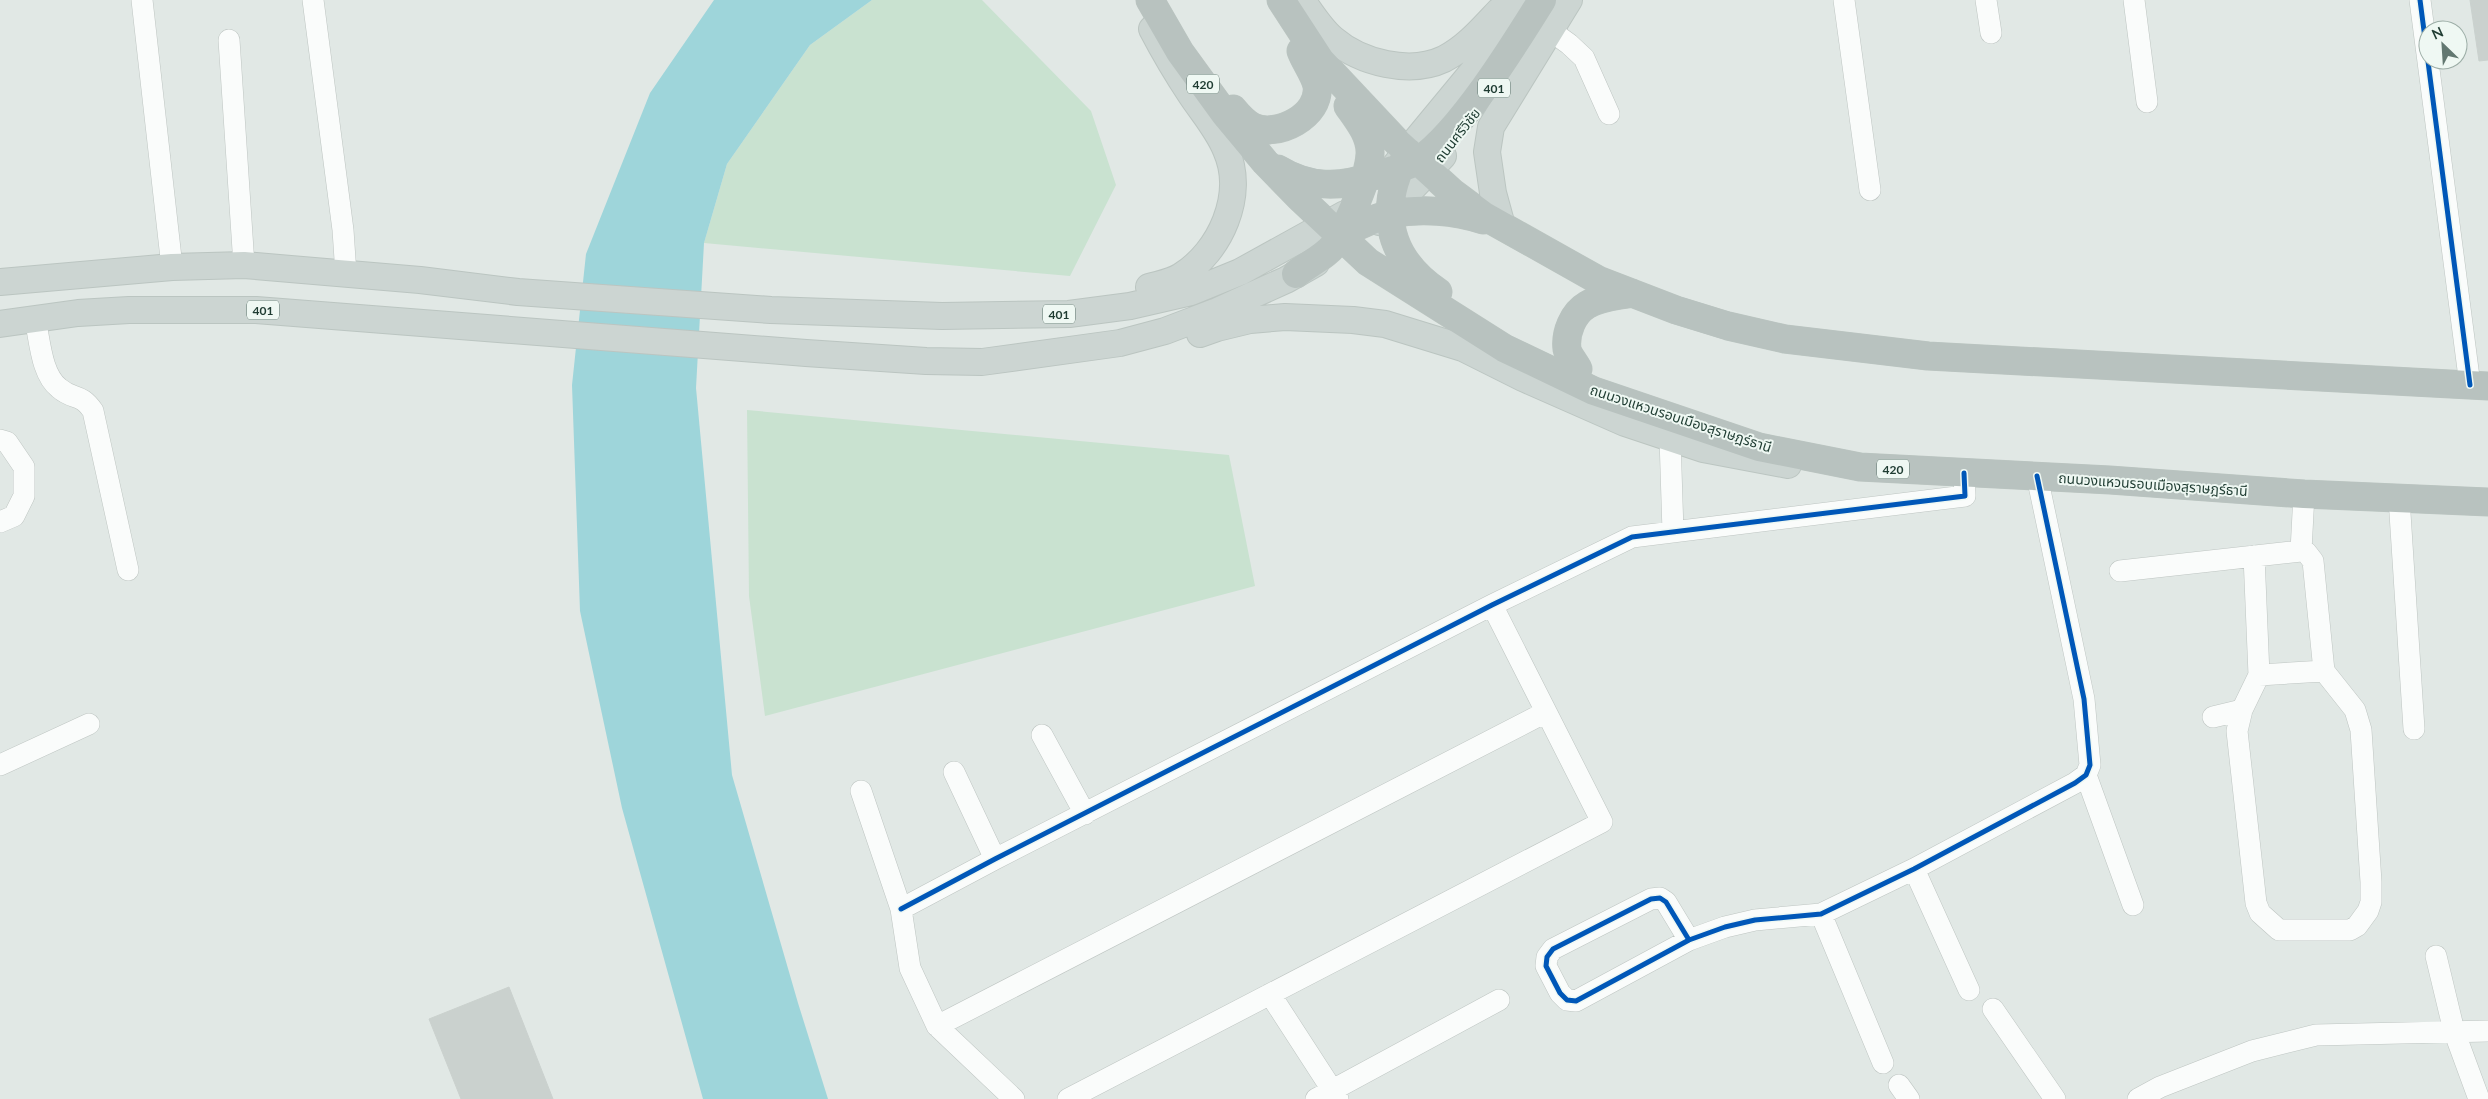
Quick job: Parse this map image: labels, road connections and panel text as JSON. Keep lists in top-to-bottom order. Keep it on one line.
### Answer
{"streets":{"highway":["420","ถนนวงแหวนรอบเมืองสุราษฎร์ธานี"],"main road":["401","ถนนศรีวิชัย"]},"crossings":[["420","401"],["420","ถนนวงแหวนรอบเมืองสุราษฎร์ธานี"],["401","ถนนศรีวิชัย"],["401","ถนนวงแหวนรอบเมืองสุราษฎร์ธานี"]],"north":"top left"}
